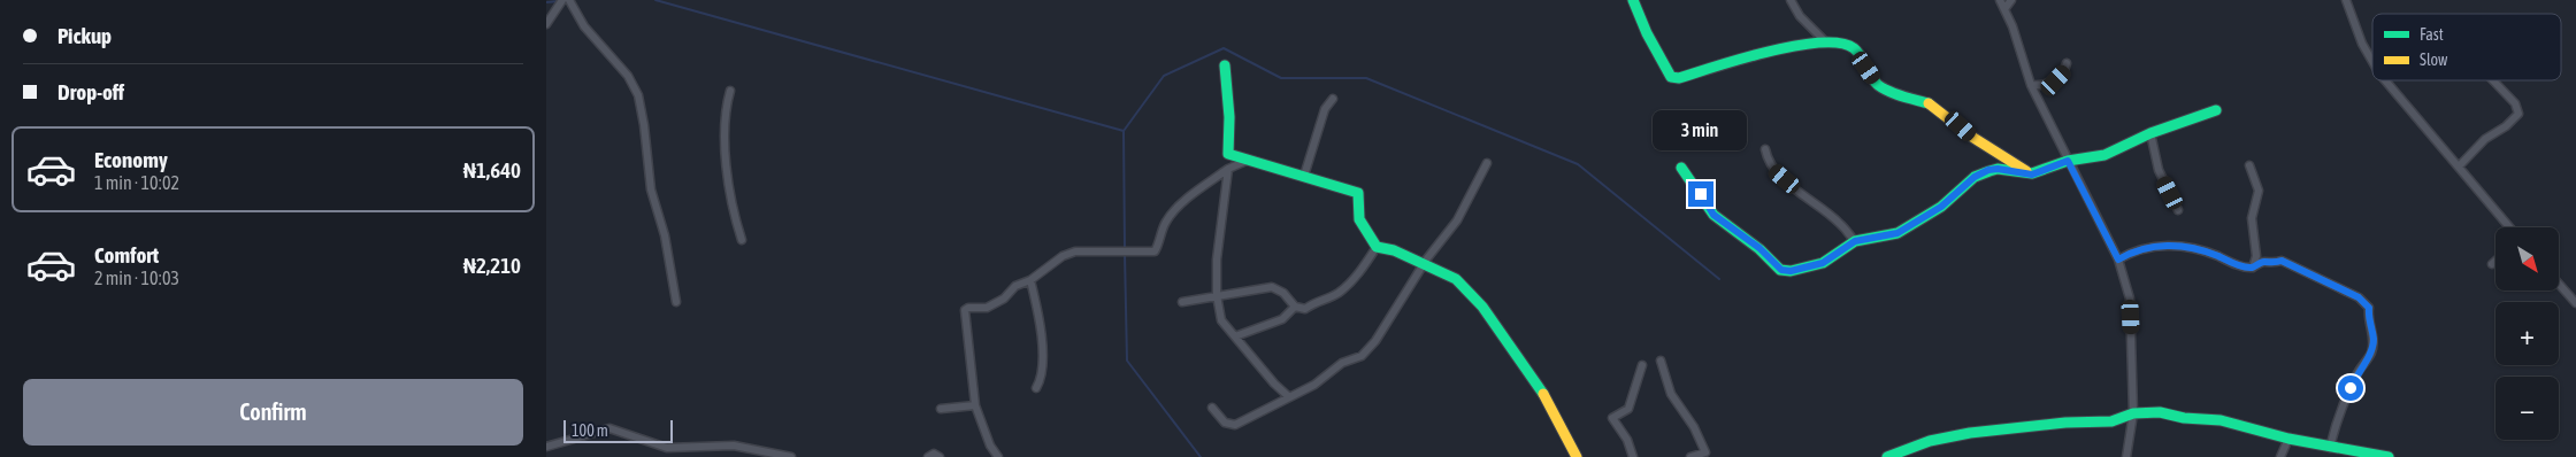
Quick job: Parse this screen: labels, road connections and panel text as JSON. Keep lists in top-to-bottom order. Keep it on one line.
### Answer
{"legend":["Fast","Slow"],"scale_bar":"100 m","north":"bottom right","page":{"banner":["Pickup","Drop-off"],"bubble":"3 min","list":[{"name":"Economy","note":"1 min · 10:02","value":"₦1,640"},{"name":"Comfort","note":"2 min · 10:03","value":"₦2,210"}],"map_buttons":["+","−"],"buttons":"Confirm","scale":"100 m"}}
